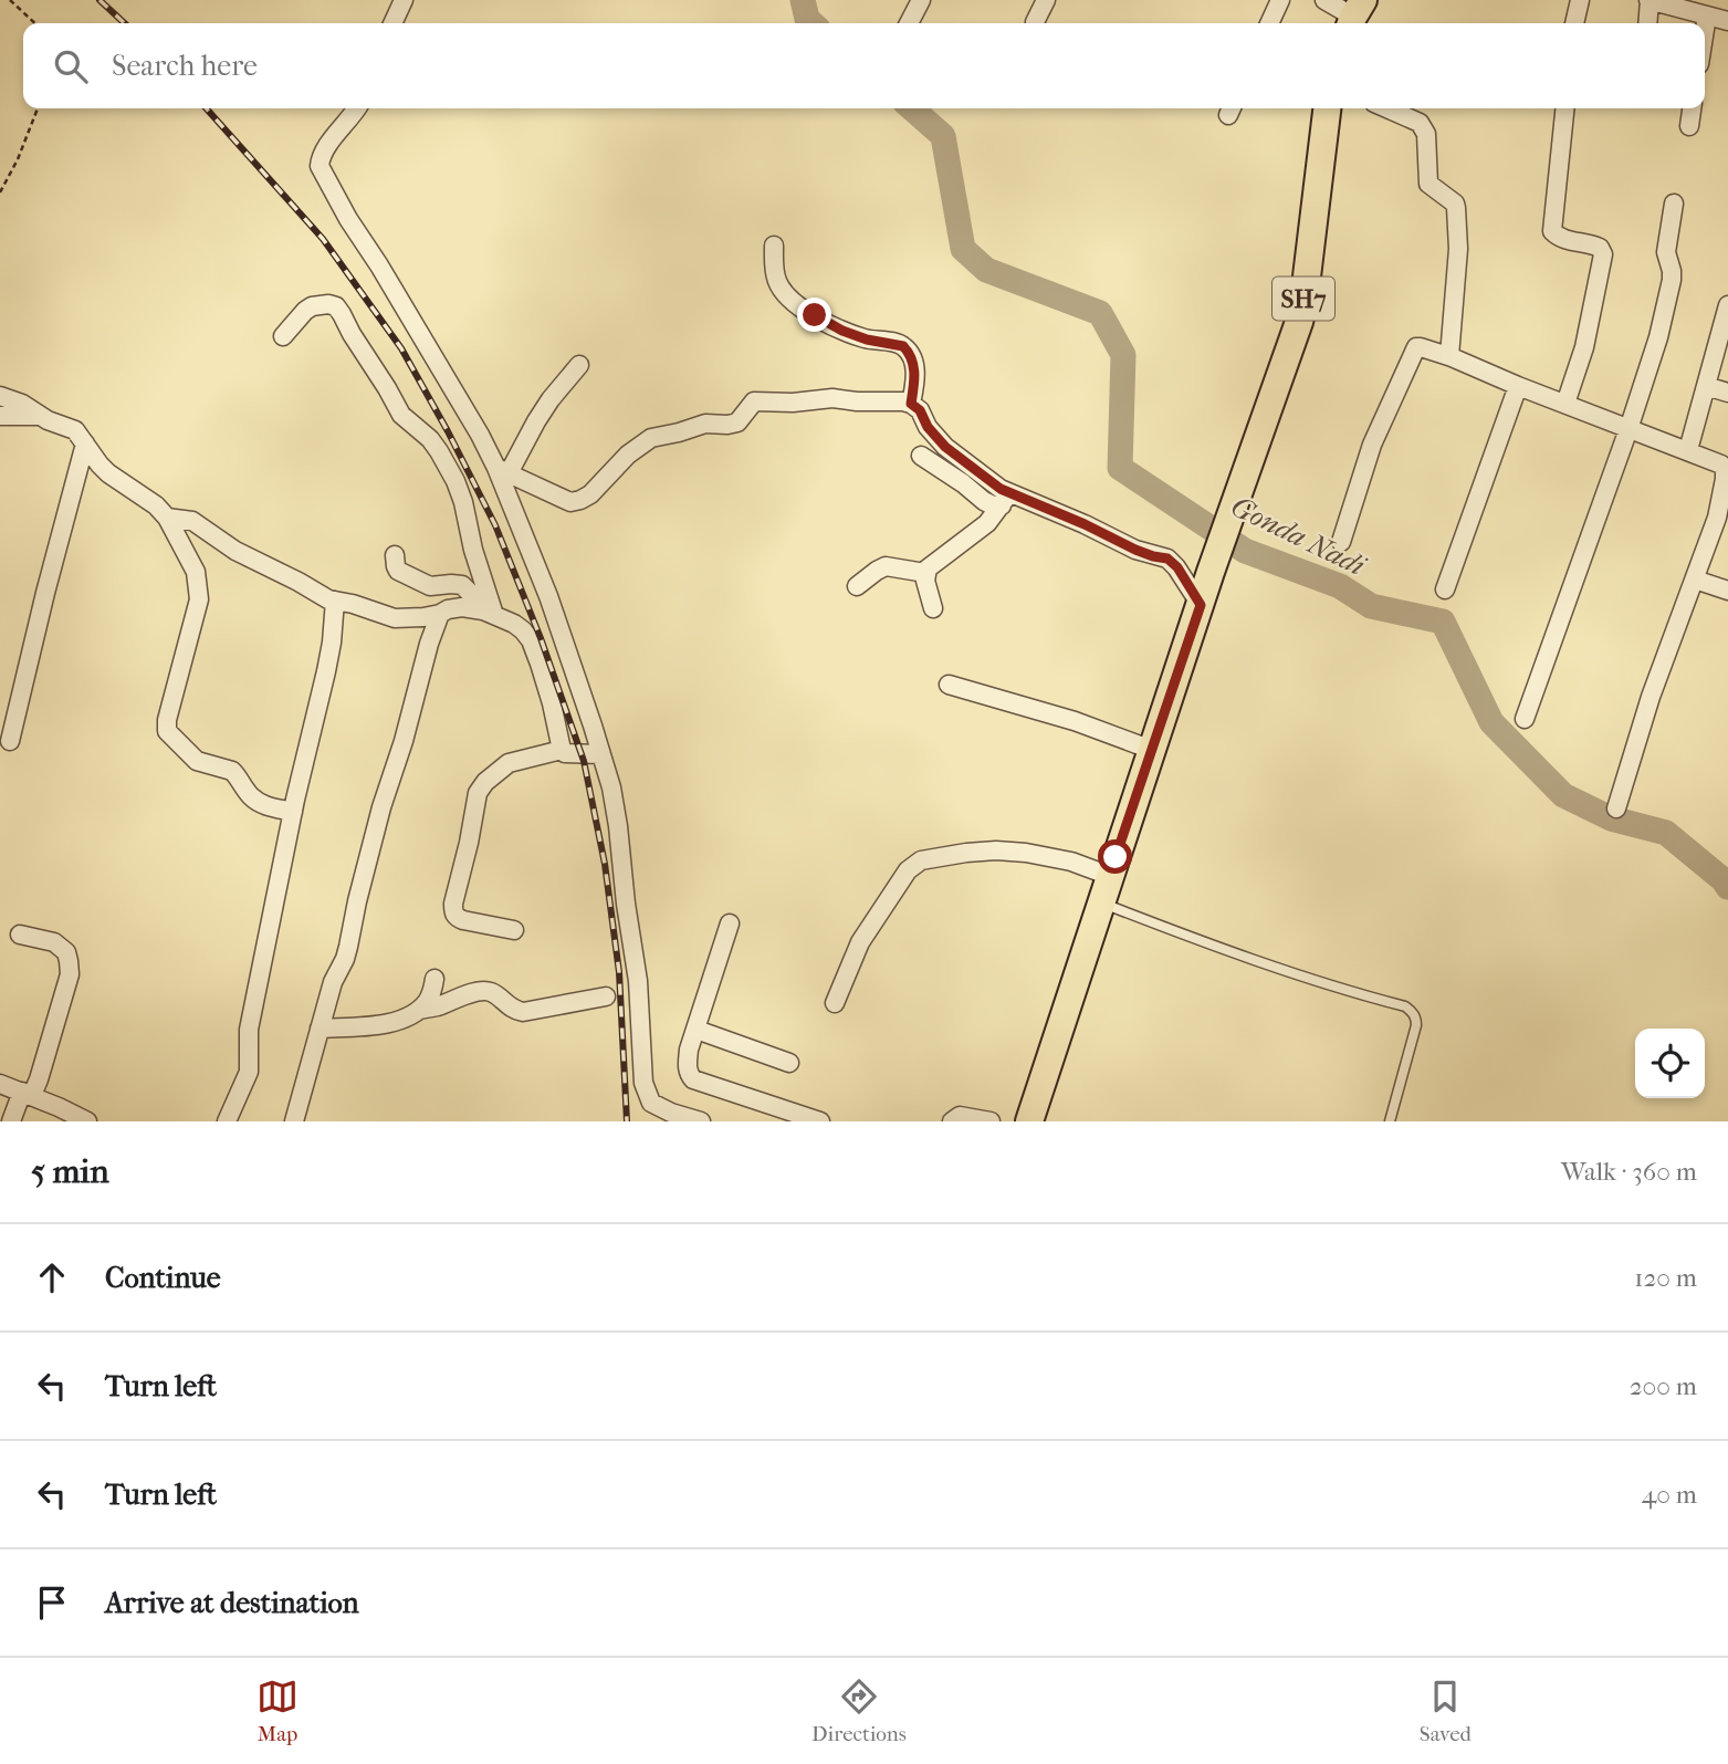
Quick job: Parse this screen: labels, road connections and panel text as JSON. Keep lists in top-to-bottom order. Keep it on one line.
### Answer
{"streets":{"main road":["SH7"]},"water":["Gonda Nadi"],"page":{"search":"Search here","heading":["5 min","Walk · 360 m"],"list":[["Continue","120 m"],["Turn left","200 m"],["Turn left","40 m"],"Arrive at destination"],"nav":["Map","Directions","Saved"]}}
